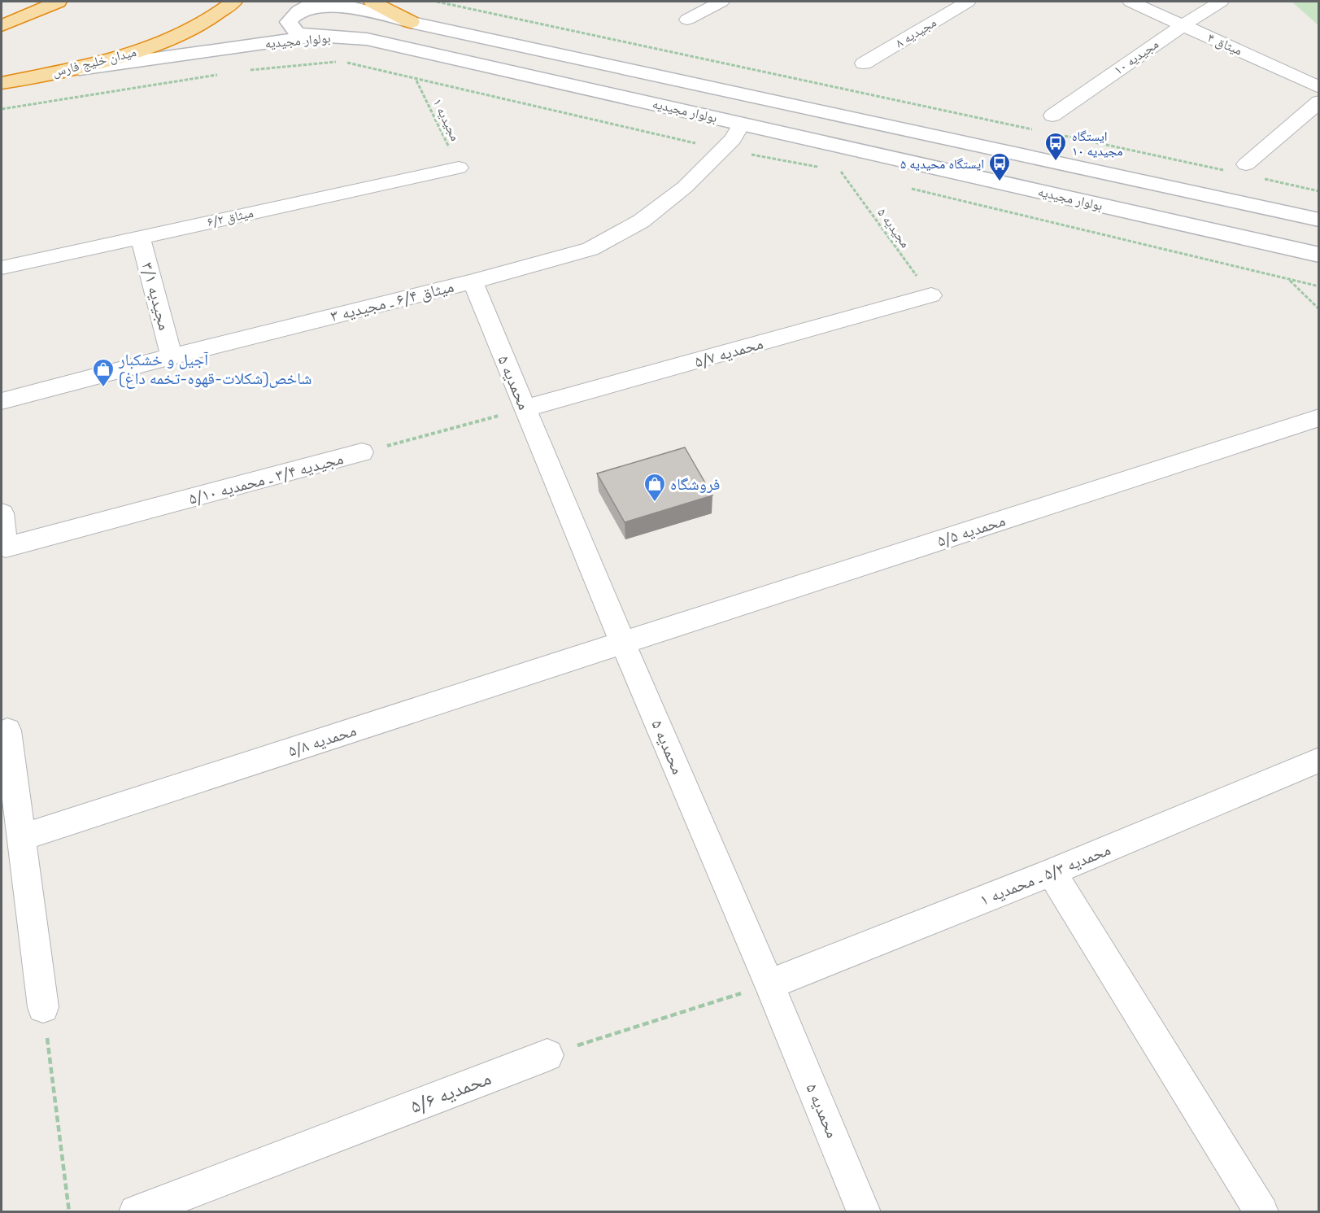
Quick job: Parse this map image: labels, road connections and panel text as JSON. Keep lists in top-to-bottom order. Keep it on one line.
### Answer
{"streets":{"highway":["میدان خلیج فارس"],"main road":["بولوار مجیدیه"],"street":["مجیدیه ۸","میثاق ۴","مجیدیه ۱۰","میثاق ۶/۲","مجیدیه ۳/۱","میثاق ۶/۴ ـ مجیدیه ۳","محمدیه ۵/۷","محمدیه ۵","مجیدیه ۳/۴ ـ محمدیه ۵/۱۰","محمدیه ۵/۵","محمدیه ۵/۸","محمدیه ۵/۳ ـ محمدیه ۱","محمدیه ۵/۶"],"path":["مجیدیه ۱","مجیدیه ۵"]},"crossings":[["بولوار مجیدیه","میدان خلیج فارس"],["بولوار مجیدیه","میثاق ۶/۴ ـ مجیدیه ۳"],["میثاق ۴","مجیدیه ۱۰"],["مجیدیه ۱","میثاق ۶/۲"],["میثاق ۶/۲","مجیدیه ۳/۱"],["مجیدیه ۵","محمدیه ۵/۷"],["مجیدیه ۳/۱","میثاق ۶/۴ ـ مجیدیه ۳"],["میثاق ۶/۴ ـ مجیدیه ۳","محمدیه ۵"],["محمدیه ۵/۷","محمدیه ۵"],["محمدیه ۵/۷","مجیدیه ۳/۴ ـ محمدیه ۵/۱۰"],["محمدیه ۵","مجیدیه ۳/۴ ـ محمدیه ۵/۱۰"],["محمدیه ۵","محمدیه ۵/۵"],["محمدیه ۵","محمدیه ۵/۸"],["محمدیه ۵","محمدیه ۵/۳ ـ محمدیه ۱"],["محمدیه ۵/۵","محمدیه ۵/۸"]],"places":{"bus stop":["ایستگاه مجیدیه ۱۰","ایستگاه محیدیه ۵"],"shop":["آجیل و خشکبار شاخص(شکلات-قهوه-تخمه داغ)","فروشگاه"]}}
